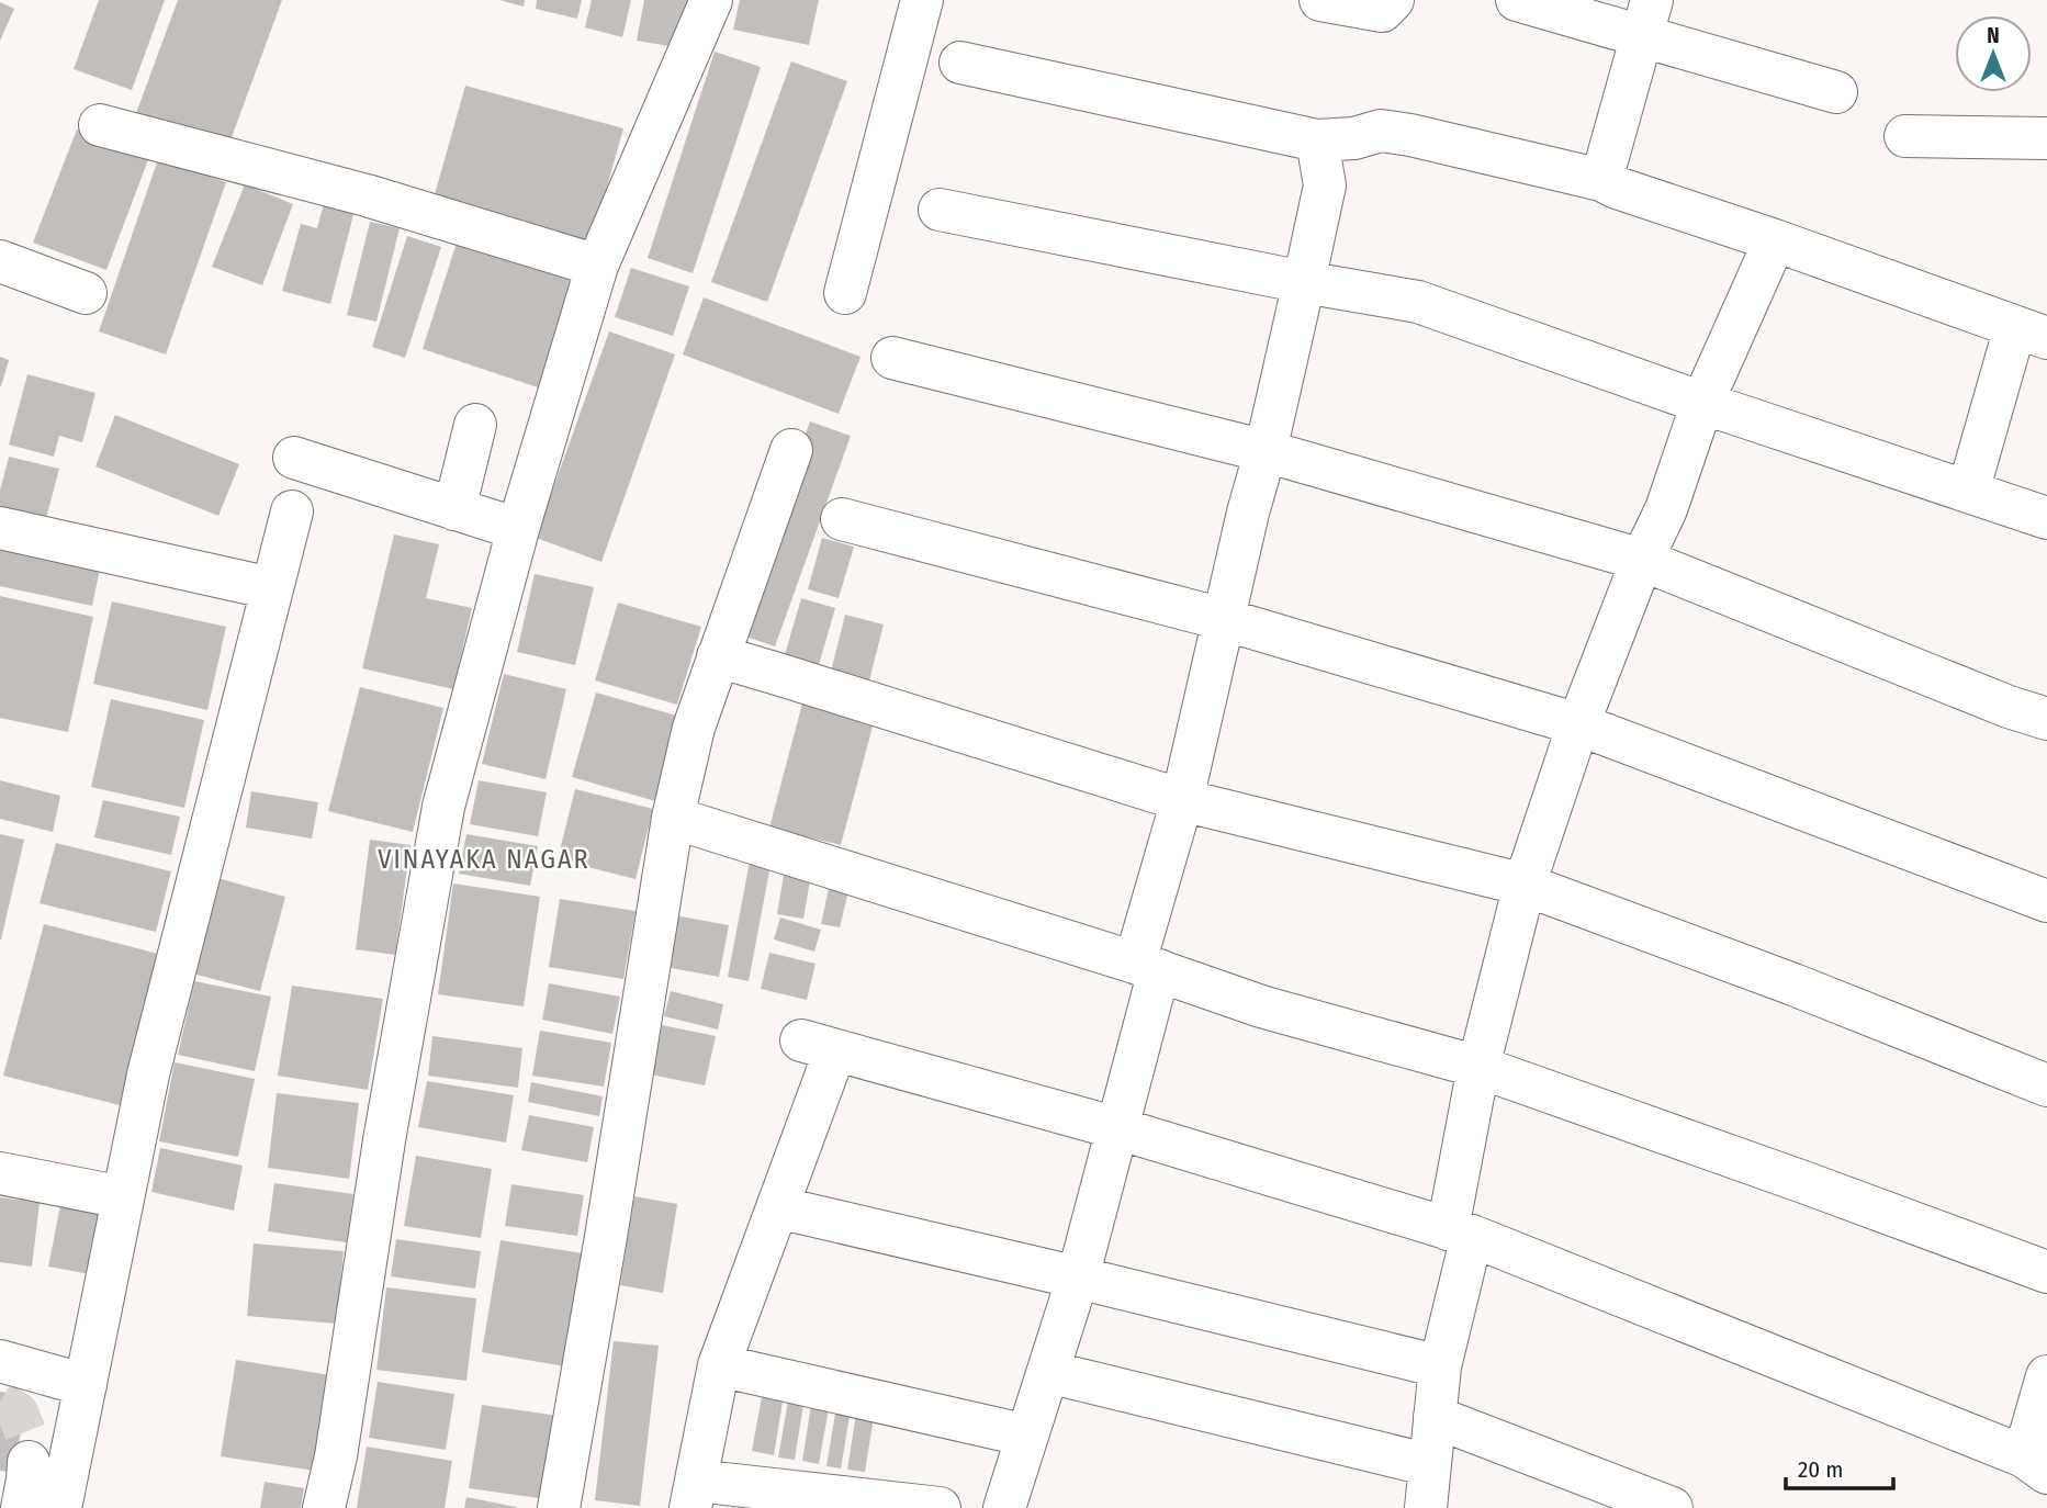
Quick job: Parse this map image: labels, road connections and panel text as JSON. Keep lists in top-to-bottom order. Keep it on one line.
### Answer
{"districts":["VINAYAKA NAGAR"],"scale_bar":"20 m","north":"top"}
